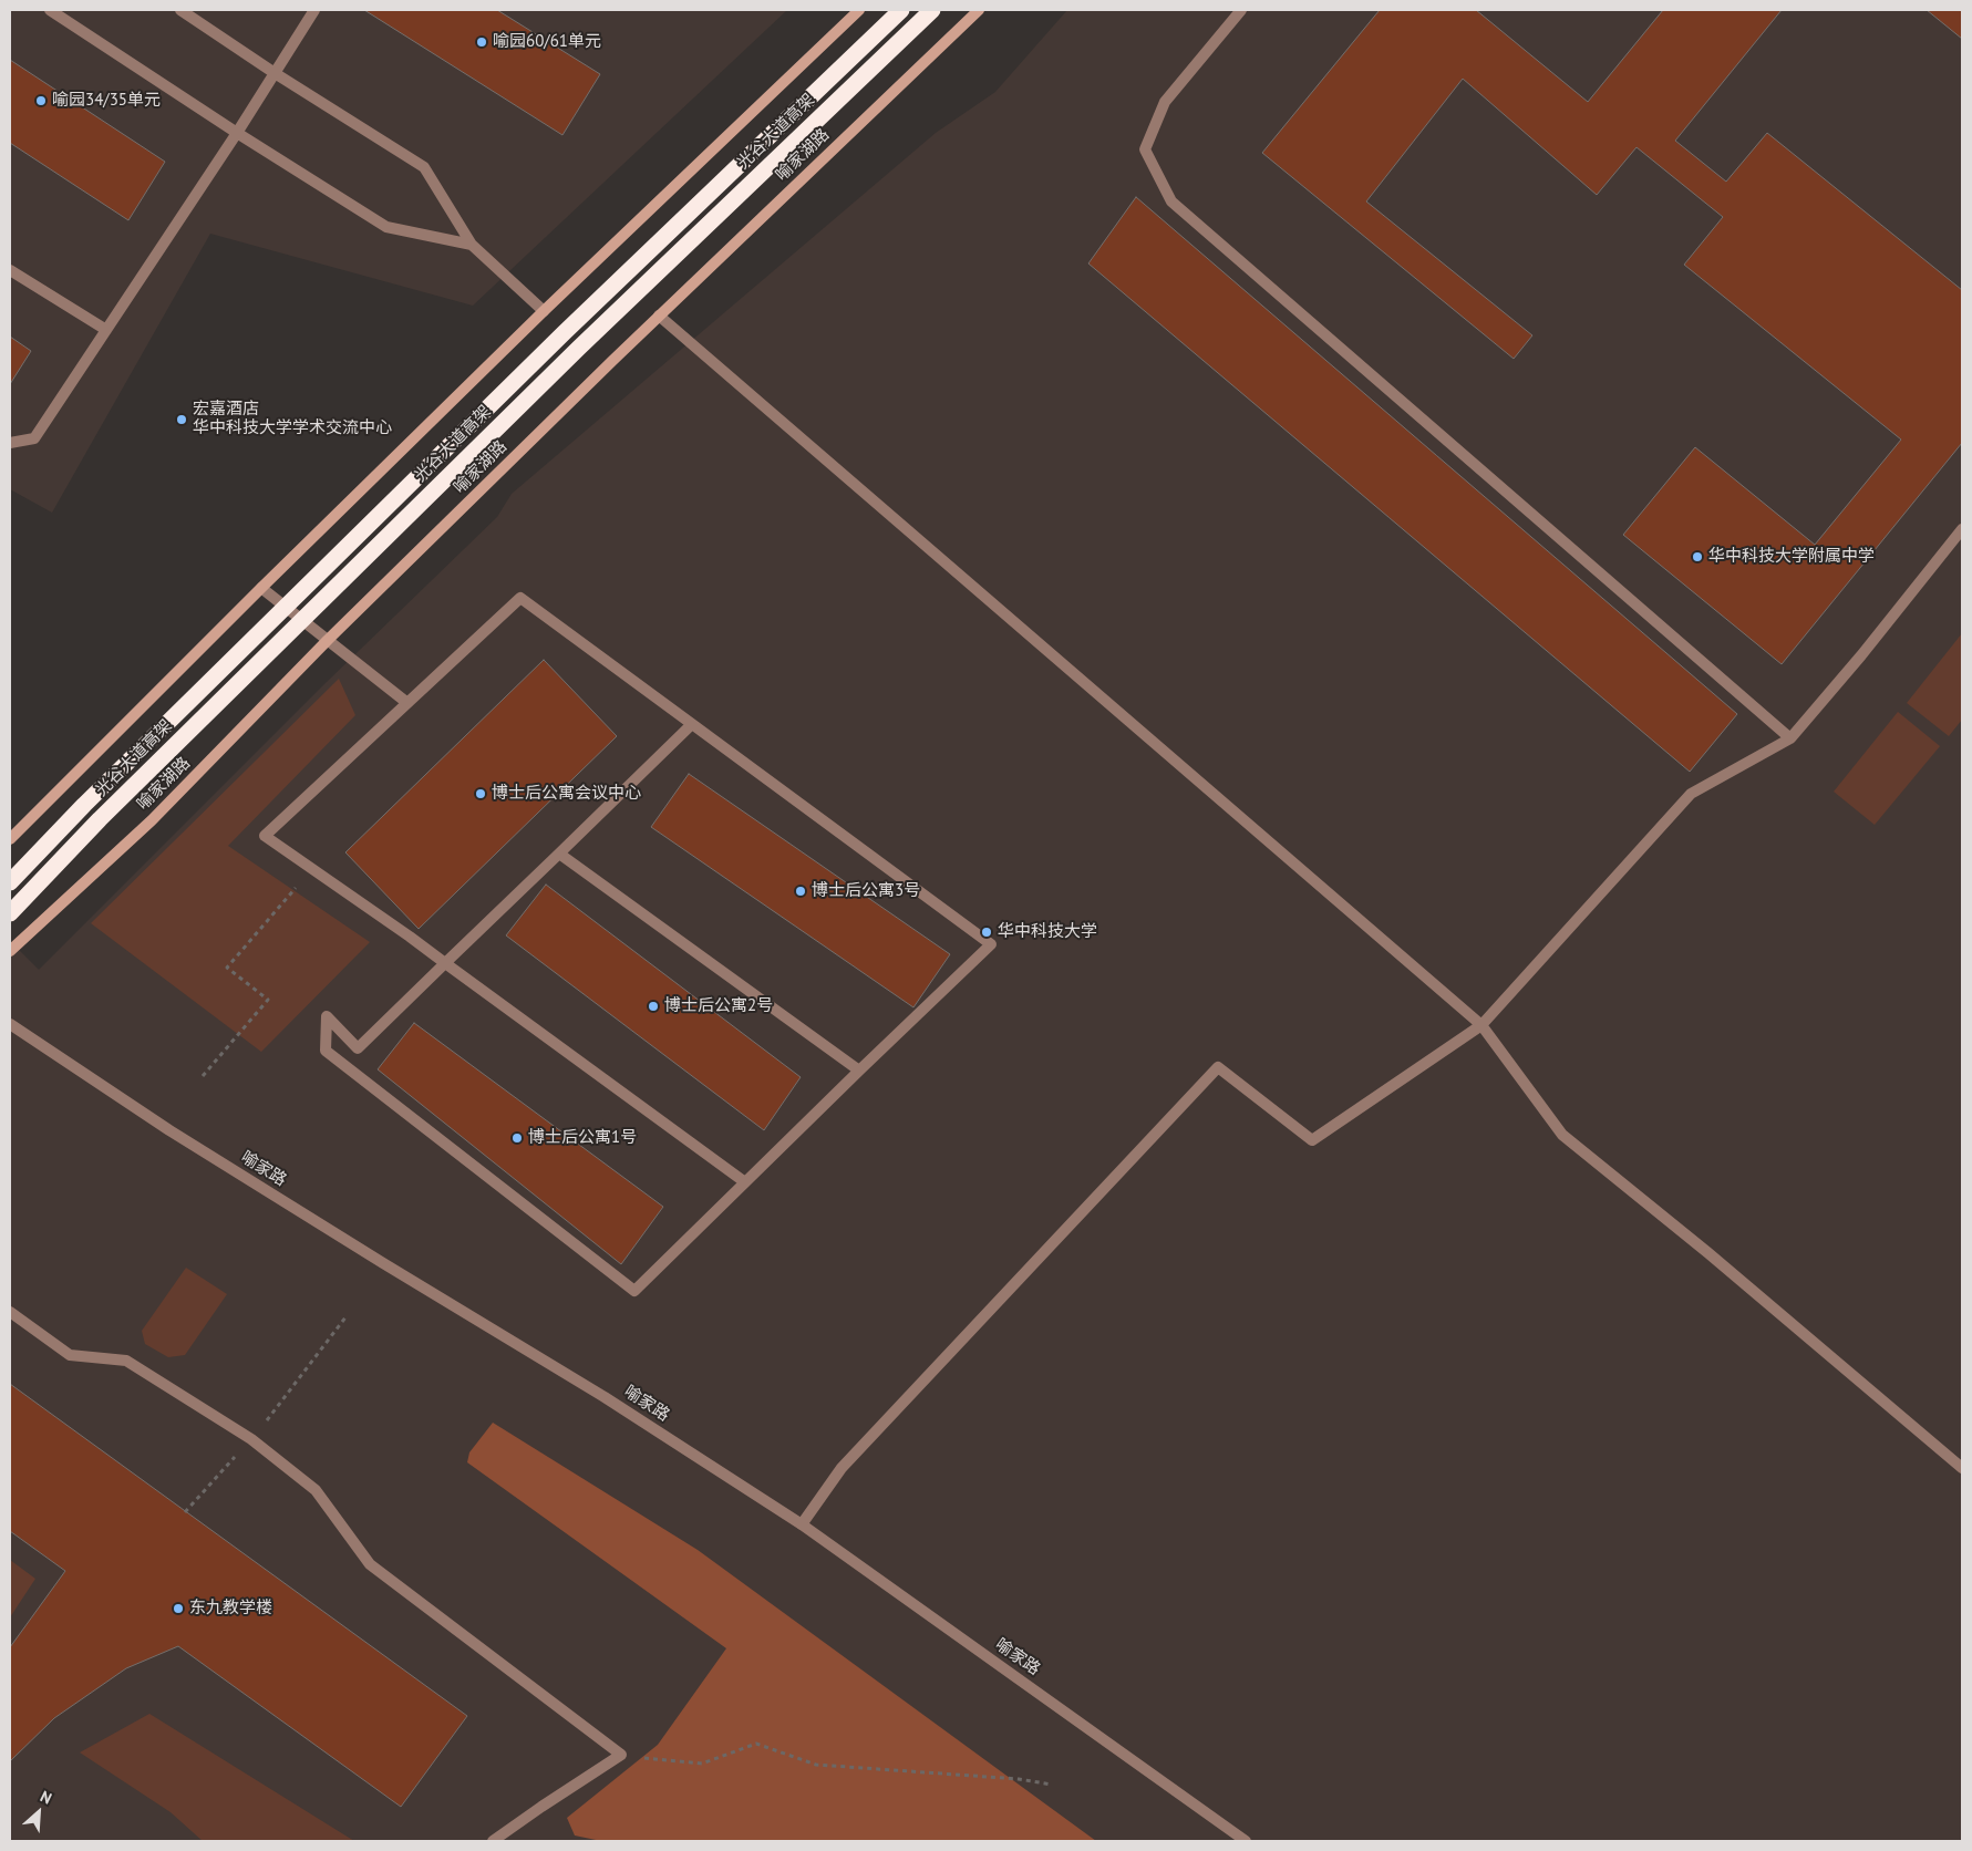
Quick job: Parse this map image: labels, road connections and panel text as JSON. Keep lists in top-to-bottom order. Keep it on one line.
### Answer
{"streets":{"highway":["光谷大道高架"],"main road":["喻家湖路"],"street":["喻家路"]},"places":["喻园60/61单元","喻园34/35单元","宏嘉酒店 华中科技大学学术交流中心","华中科技大学附属中学","博士后公寓会议中心","博士后公寓3号","华中科技大学","博士后公寓2号","博士后公寓1号","东九教学楼"],"north":"top right"}
